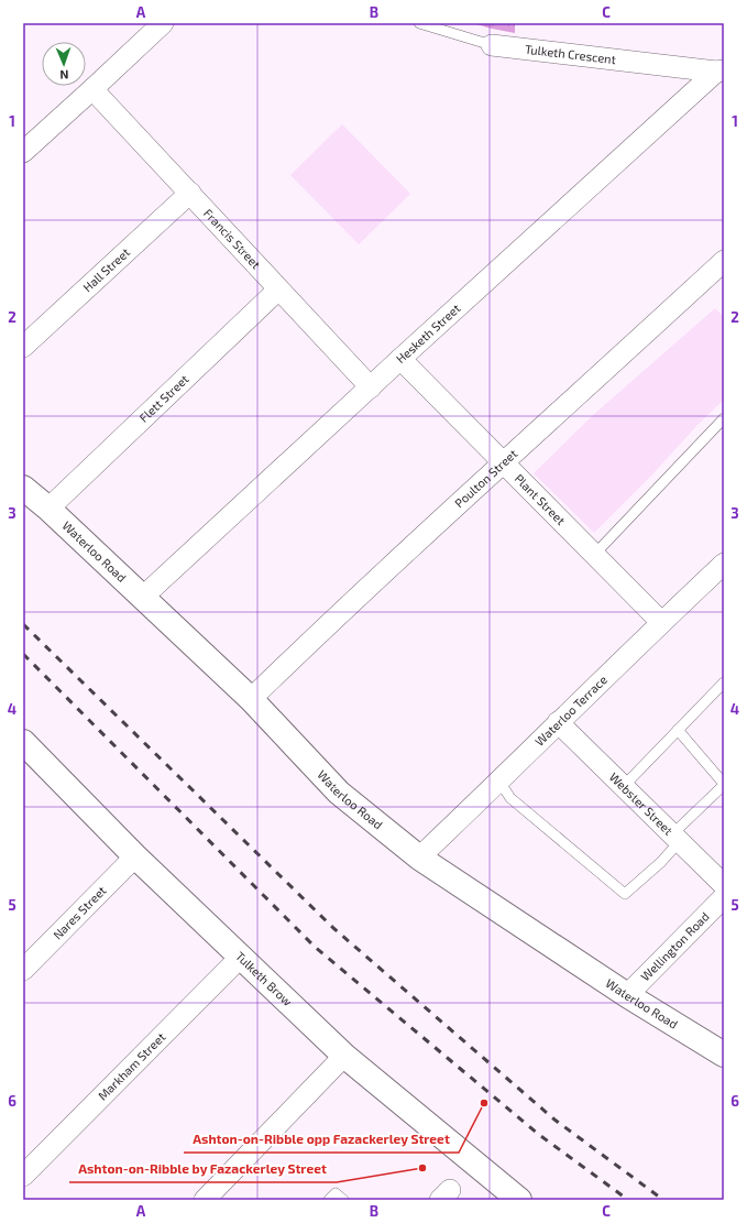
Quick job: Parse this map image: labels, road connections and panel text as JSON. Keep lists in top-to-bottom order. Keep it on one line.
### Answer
{"streets":{"street":["Tulketh Crescent","Francis Street","Hall Street","Hesketh Street","Flett Street","Poulton Street","Plant Street","Waterloo Road","Waterloo Terrace","Webster Street","Nares Street","Wellington Road","Tulketh Brow","Markham Street"]},"crossings":[["Tulketh Crescent","Hesketh Street"],["Francis Street","Hall Street"],["Francis Street","Hesketh Street"],["Francis Street","Flett Street"],["Hesketh Street","Plant Street"],["Hesketh Street","Waterloo Road"],["Flett Street","Waterloo Road"],["Poulton Street","Plant Street"],["Poulton Street","Waterloo Road"],["Plant Street","Waterloo Terrace"],["Waterloo Road","Waterloo Terrace"],["Waterloo Road","Wellington Road"],["Waterloo Terrace","Webster Street"],["Nares Street","Tulketh Brow"],["Tulketh Brow","Markham Street"]],"places":["Ashton-on-Ribble opp Fazackerley Street","Ashton-on-Ribble by Fazackerley Street"],"north":"bottom","grid":{"columns":["A","B","C"],"rows":["1","2","3","4","5","6"]}}
